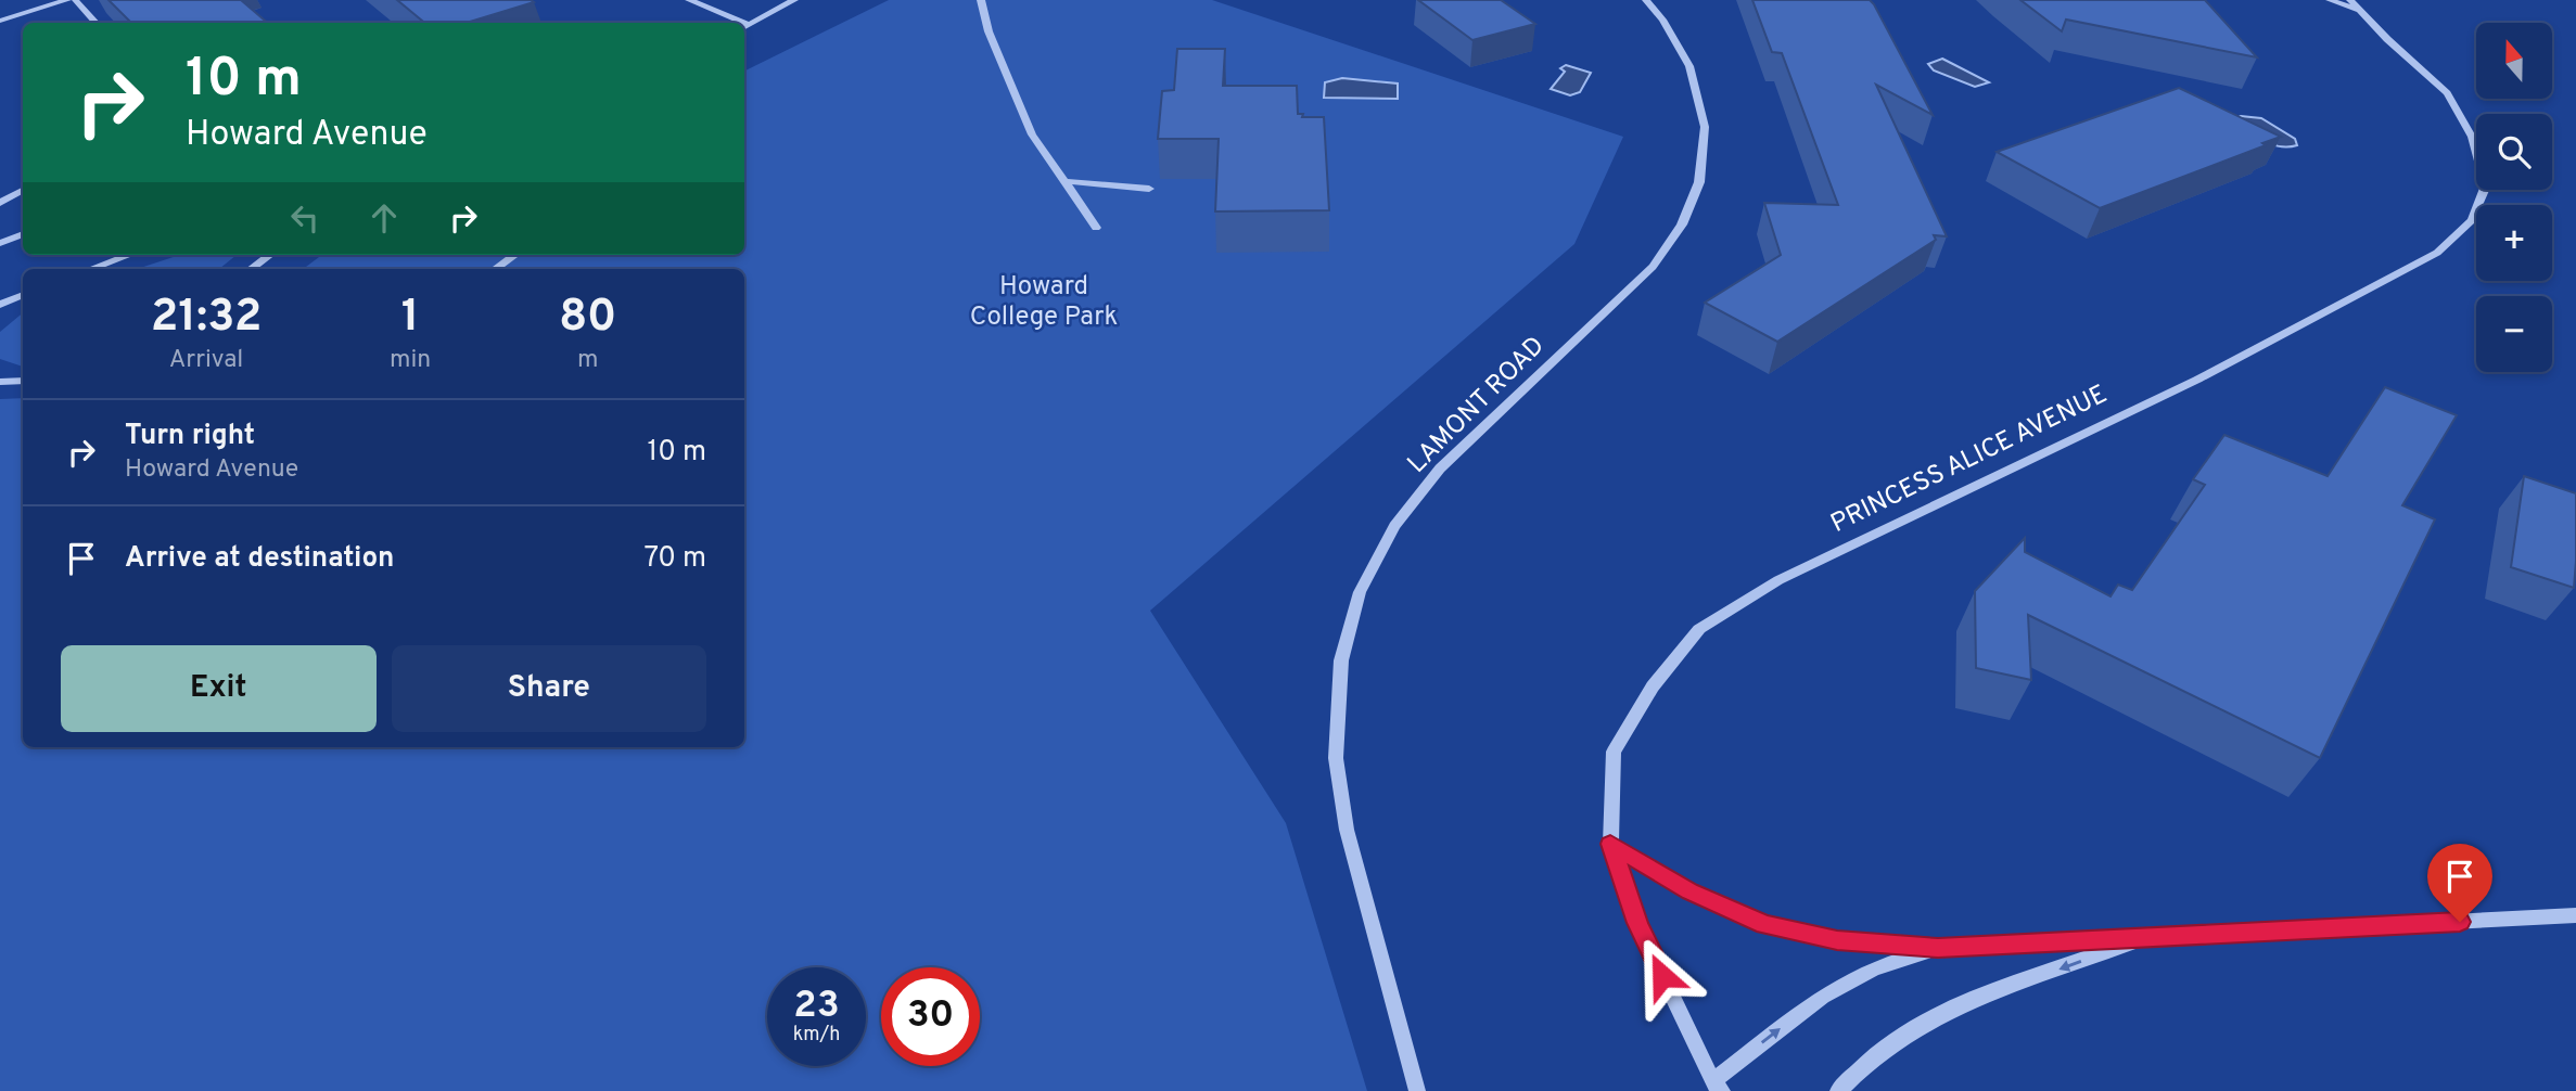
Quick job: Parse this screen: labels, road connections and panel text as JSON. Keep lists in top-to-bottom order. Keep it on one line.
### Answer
{"streets":{"street":["LAMONT ROAD","PRINCESS ALICE AVENUE"]},"parks":["Howard College Park"],"north":"top","page":{"map_buttons":["+","−"],"turn":["10 m","Howard Avenue"],"eta":["21:32","Arrival","1","min","80","m"],"list":[{"name":"Turn right","note":"Howard Avenue","value":"10 m"},{"name":"Arrive at destination","value":"70 m"}],"buttons":["Exit","Share"],"speed":"23 km/h","limit":"30"}}
